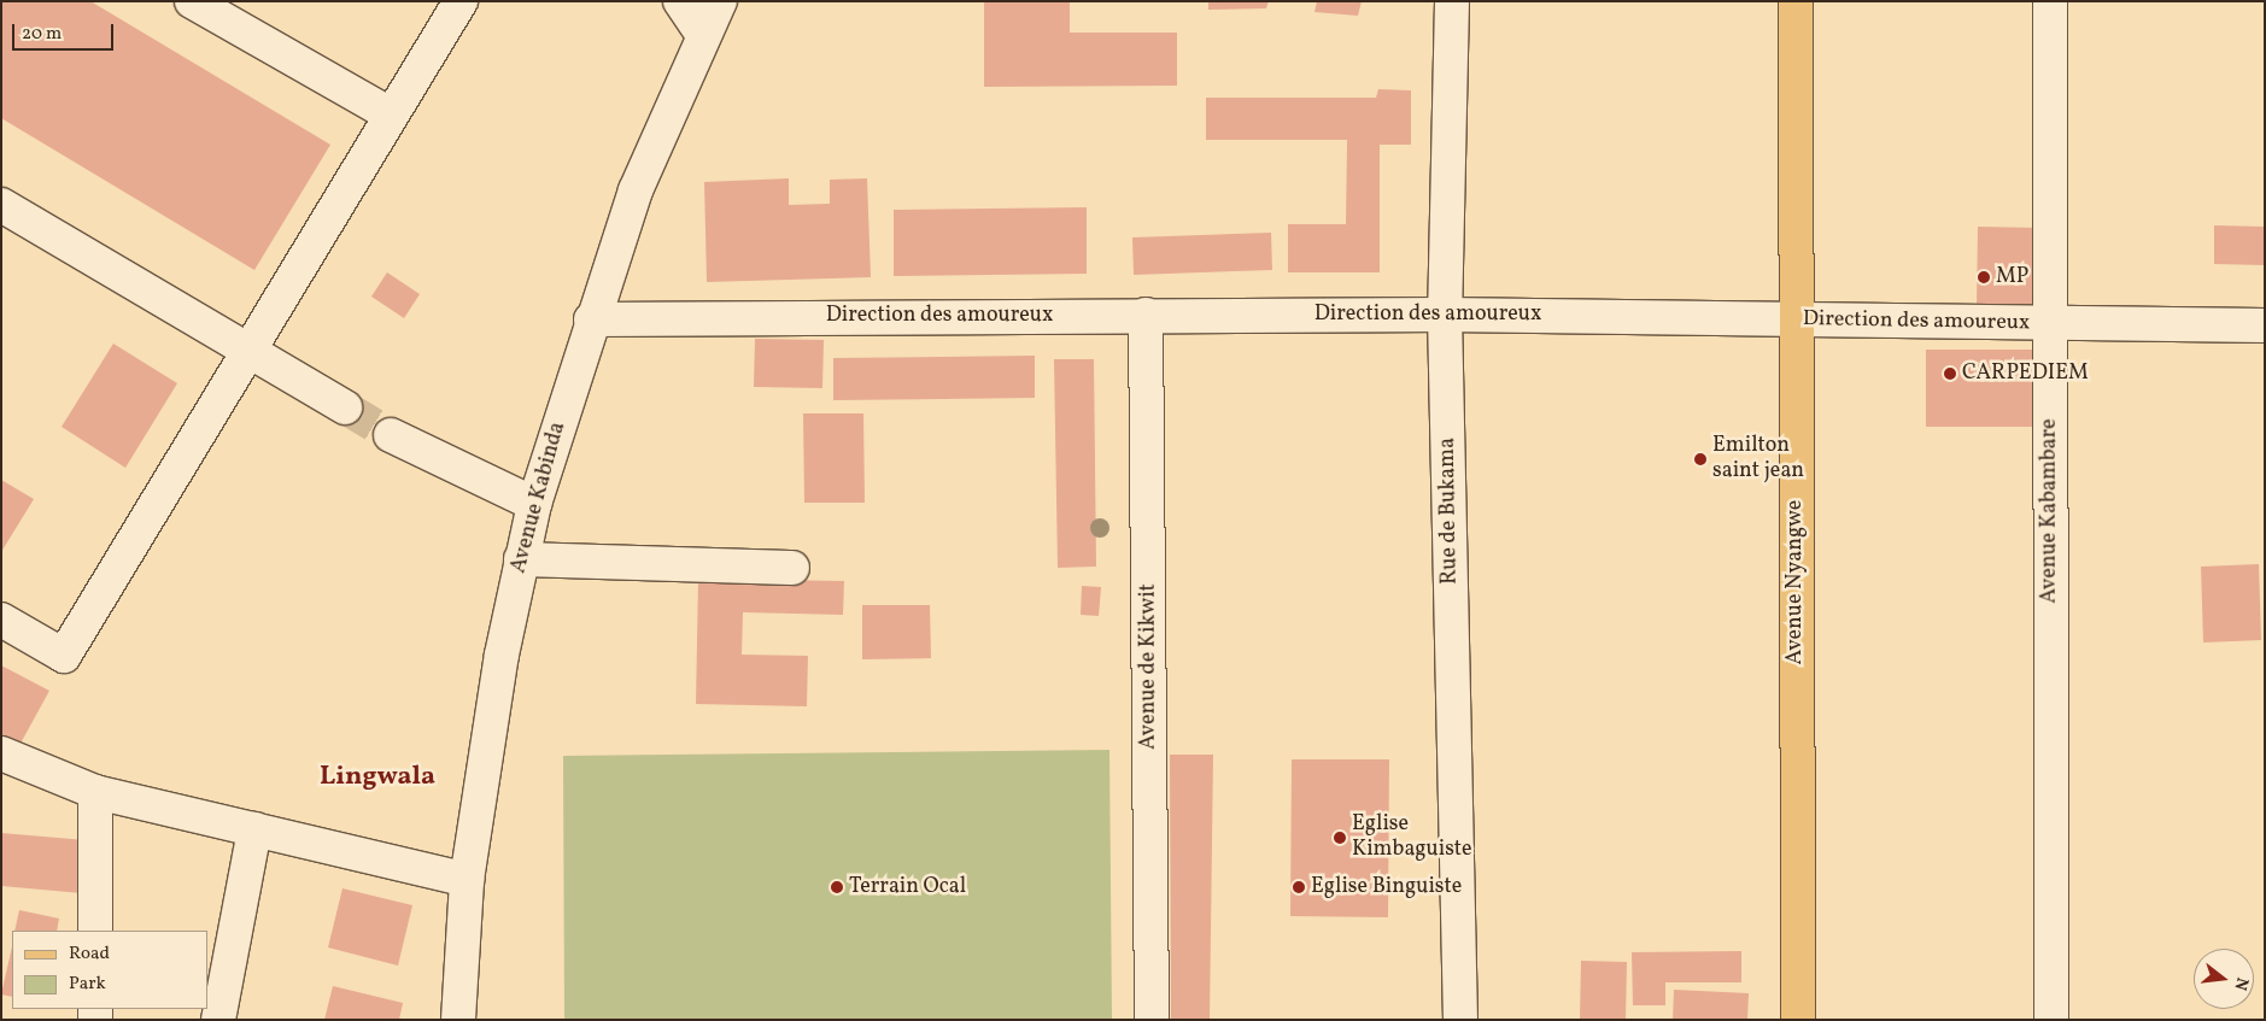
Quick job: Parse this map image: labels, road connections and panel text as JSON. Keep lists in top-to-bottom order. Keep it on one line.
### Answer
{"streets":{"main road":["Avenue Nyangwe"],"street":["Direction des amoureux","Avenue Kabinda","Rue de Bukama","Avenue Kabambare","Avenue de Kikwit"]},"crossings":[["Direction des amoureux","Avenue Kabinda"],["Direction des amoureux","Rue de Bukama"],["Direction des amoureux","Avenue Kabambare"],["Direction des amoureux","Avenue Nyangwe"],["Direction des amoureux","Avenue de Kikwit"]],"districts":["Lingwala"],"places":["MP","CARPEDIEM","Emilton saint jean","Eglise Kimbaguiste","Terrain Ocal","Eglise Binguiste"],"legend":["Road","Park"],"scale_bar":"20 m","north":"right"}
